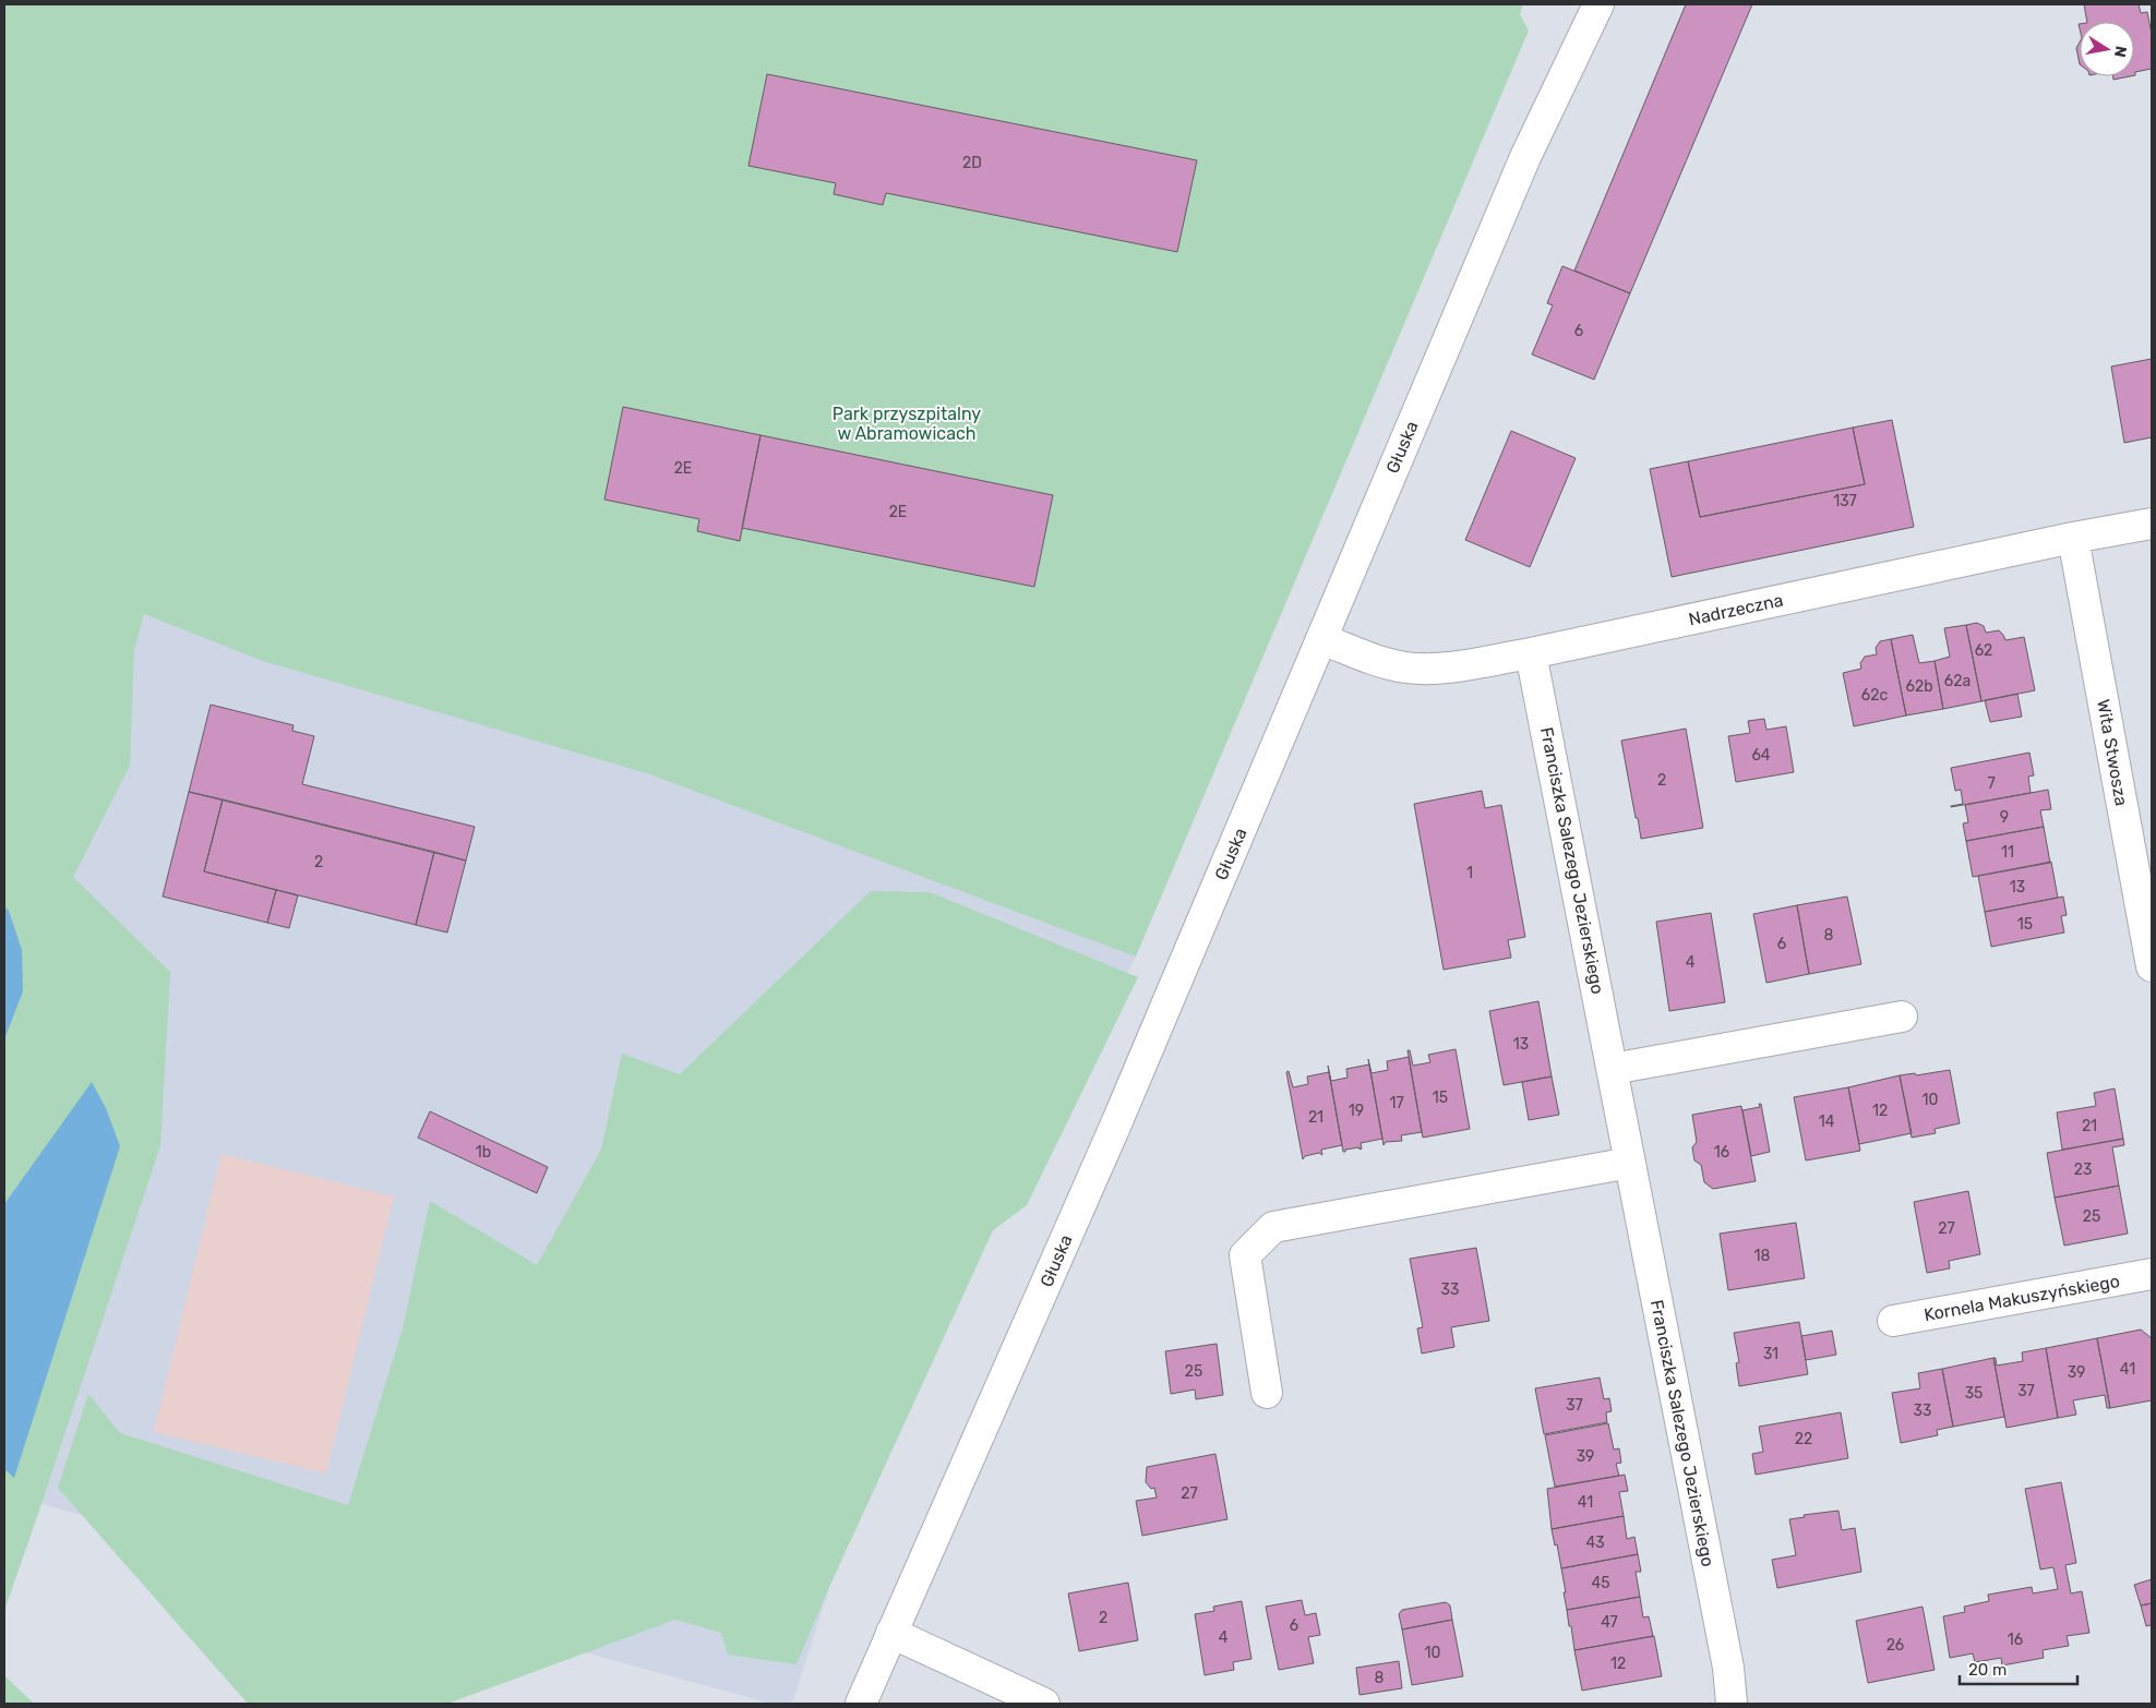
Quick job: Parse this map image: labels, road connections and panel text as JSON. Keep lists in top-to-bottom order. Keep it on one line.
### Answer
{"streets":{"street":["Głuska","Nadrzeczna","Wita Stwosza","Franciszka Salezego Jezierskiego","Kornela Makuszyńskiego"]},"crossings":[["Głuska","Nadrzeczna"],["Nadrzeczna","Wita Stwosza"],["Nadrzeczna","Franciszka Salezego Jezierskiego"]],"parks":["Park przyszpitalny w Abramowicach"],"house_numbers":["2D","6","2E","137","2E","62","62a","62b","62c","64","2","7","9","11","2","1","13","15","8","6","4","13","15","10","17","19","12","21","14","21","1b","16","23","25","27","18","33","31","41","25","39","37","35","37","33","22","39","27","41","43","45","2","47","6","4","16","26","10","12","8"],"scale_bar":"20 m","north":"right"}
